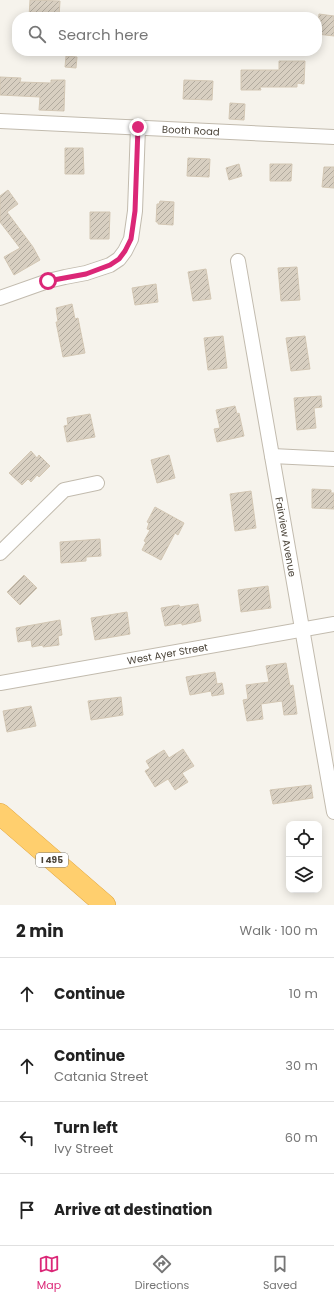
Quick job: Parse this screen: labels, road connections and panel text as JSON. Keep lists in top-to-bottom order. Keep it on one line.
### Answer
{"streets":{"highway":["I 495"],"street":["Booth Road","Fairview Avenue","West Ayer Street"]},"crossings":[["Fairview Avenue","West Ayer Street"]],"page":{"search":"Search here","heading":["2 min","Walk · 100 m"],"list":[["Continue","10 m"],["Continue","Catania Street","30 m"],["Turn left","Ivy Street","60 m"],"Arrive at destination"],"nav":["Map","Directions","Saved"]}}
